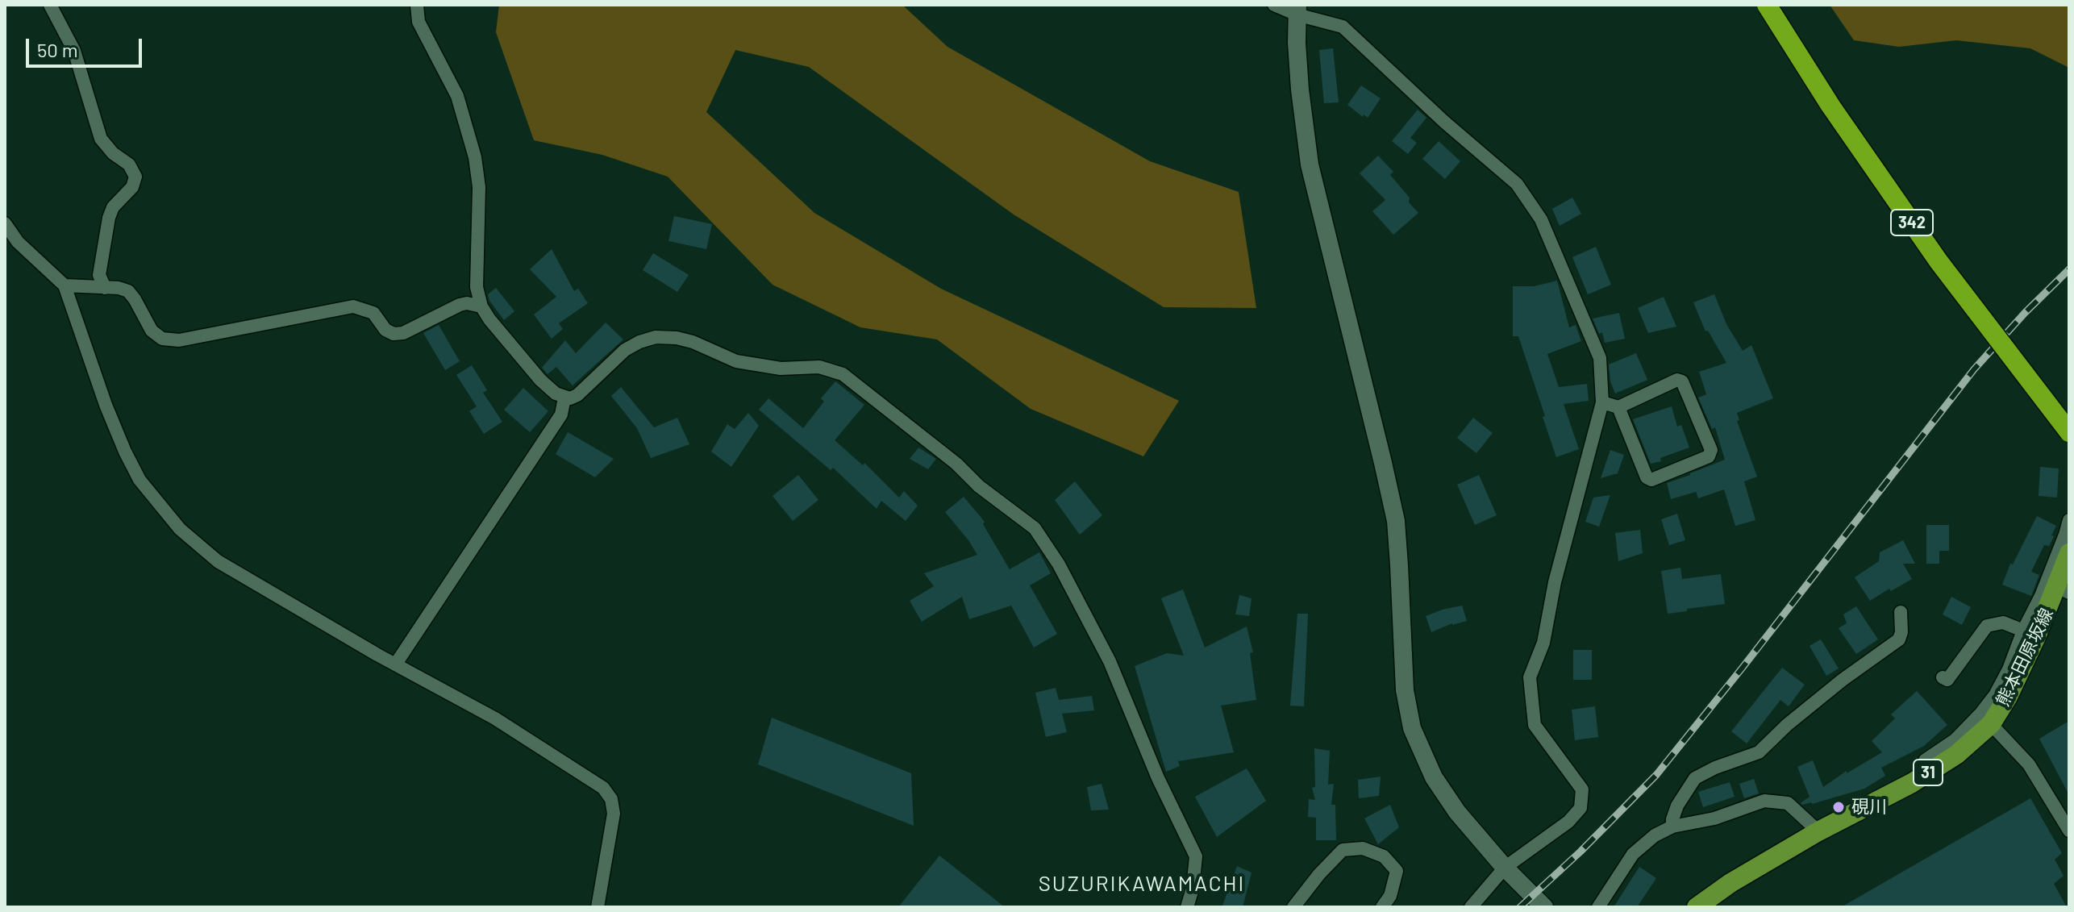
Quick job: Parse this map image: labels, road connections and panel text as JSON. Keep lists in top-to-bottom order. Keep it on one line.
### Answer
{"streets":{"highway":["342"],"main road":["熊本田原坂線","31"]},"districts":["SUZURIKAWAMACHI"],"places":["硯川"],"scale_bar":"50 m"}
